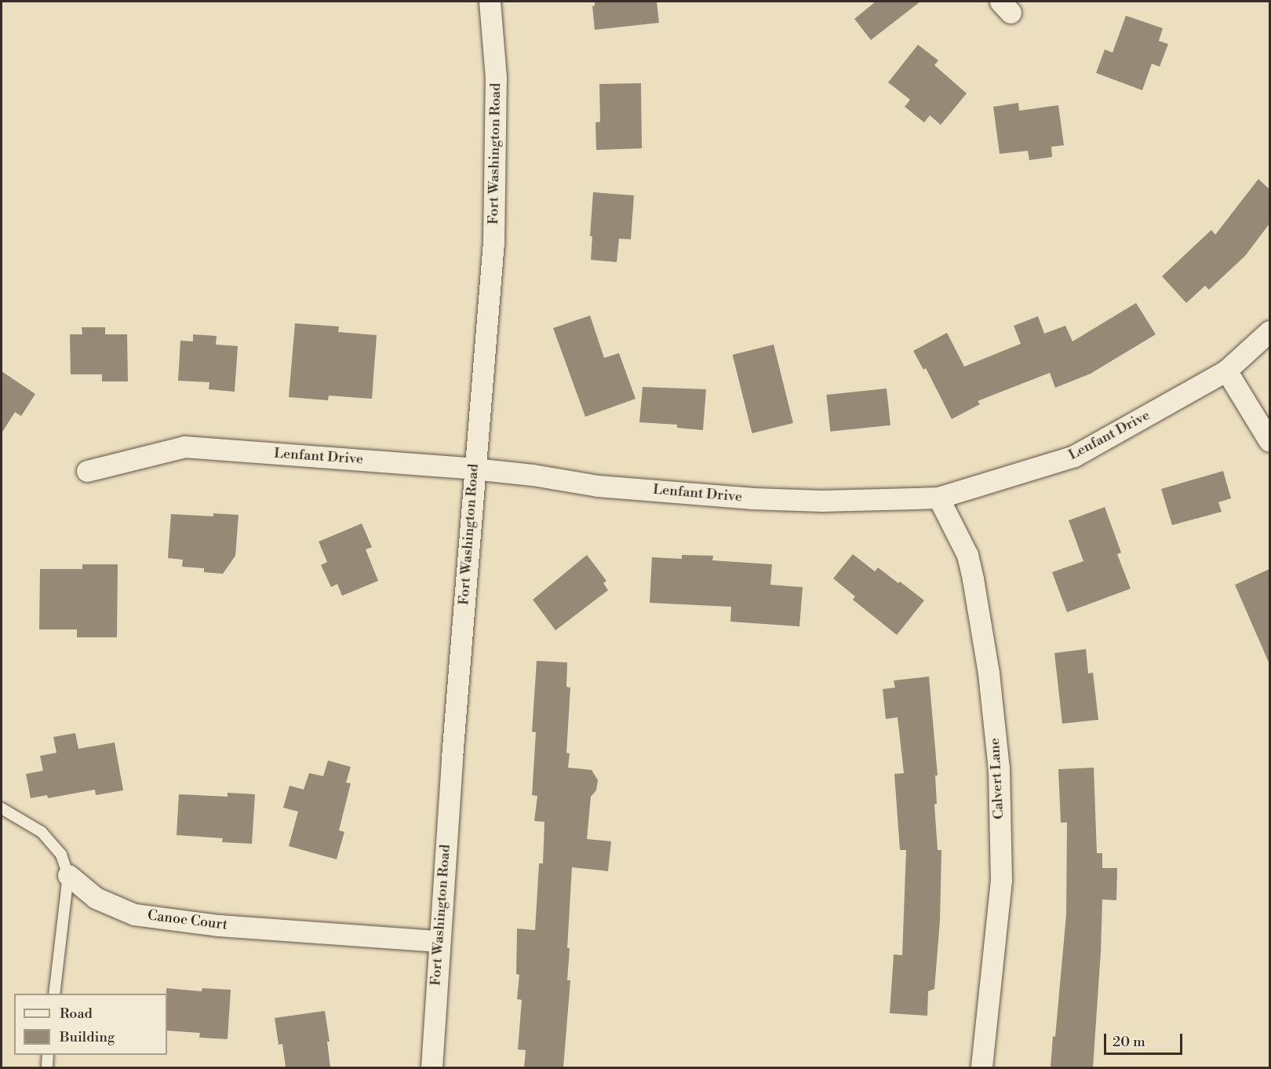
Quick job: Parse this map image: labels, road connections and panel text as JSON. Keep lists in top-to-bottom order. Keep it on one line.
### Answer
{"streets":{"street":["Fort Washington Road","Lenfant Drive","Calvert Lane","Canoe Court"]},"crossings":[["Fort Washington Road","Lenfant Drive"],["Fort Washington Road","Canoe Court"],["Lenfant Drive","Calvert Lane"]],"legend":["Road","Building"],"scale_bar":"20 m"}
